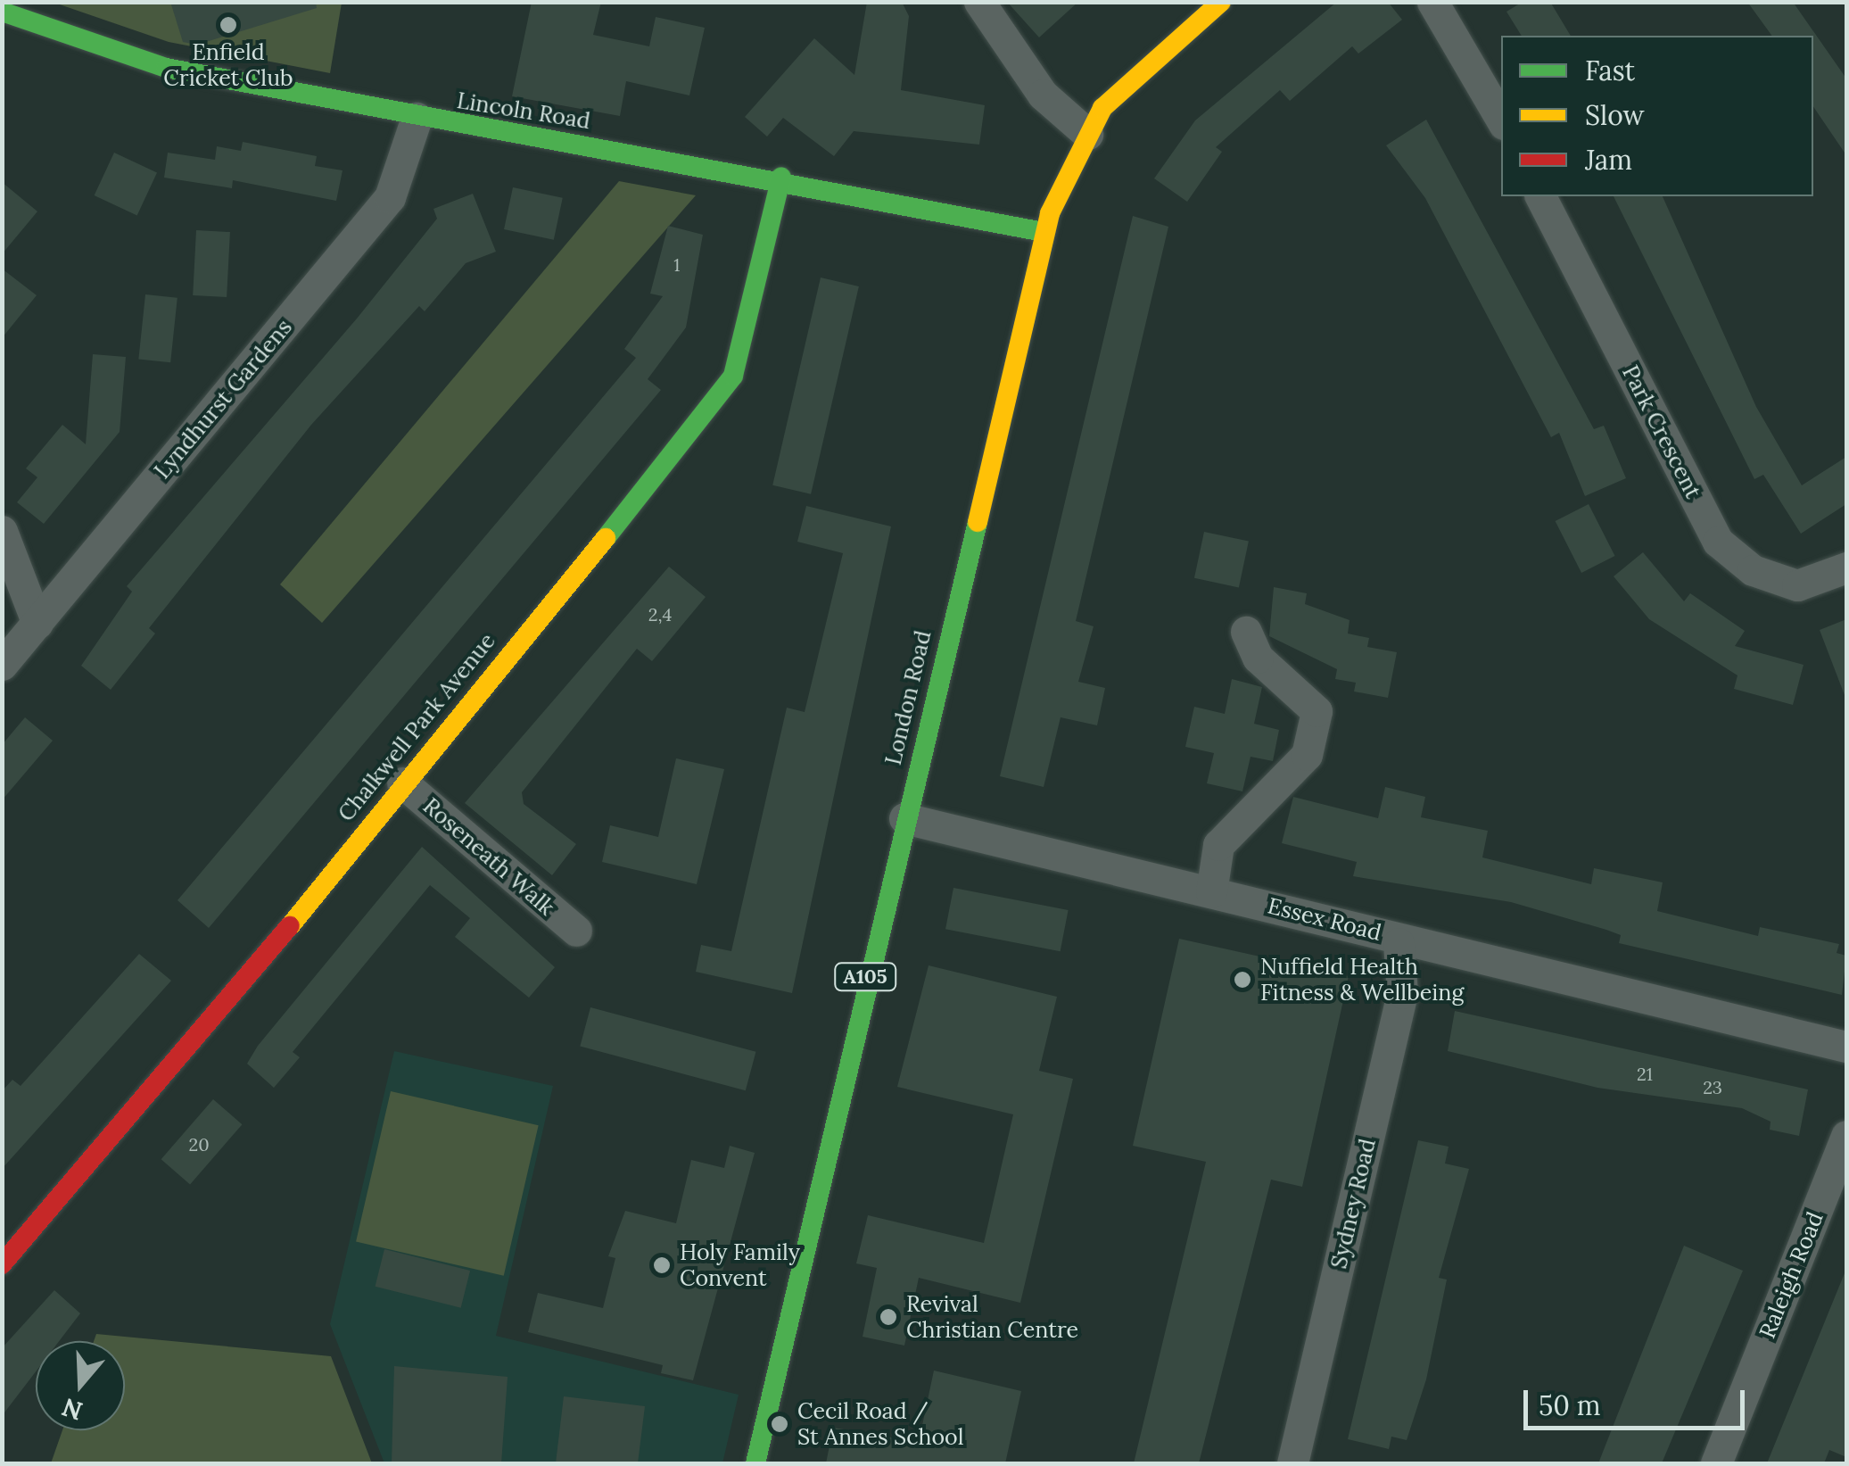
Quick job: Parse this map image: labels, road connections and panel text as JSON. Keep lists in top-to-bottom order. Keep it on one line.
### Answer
{"streets":{"street":["Lincoln Road","Lyndhurst Gardens","Park Crescent","London Road","Chalkwell Park Avenue","Roseneath Walk","Essex Road","A105","Sydney Road","Raleigh Road"]},"crossings":[["Lincoln Road","Lyndhurst Gardens"],["Lincoln Road","London Road"],["Lincoln Road","Chalkwell Park Avenue"],["London Road","Essex Road"],["Chalkwell Park Avenue","Roseneath Walk"],["Essex Road","Sydney Road"]],"places":["Enfield Cricket Club","Nuffield Health Fitness & Wellbeing","Holy Family Convent","Revival Christian Centre","Cecil Road / St Annes School"],"house_numbers":["1","2,4","21","23","20"],"legend":["Fast","Slow","Jam"],"scale_bar":"50 m","north":"bottom"}
